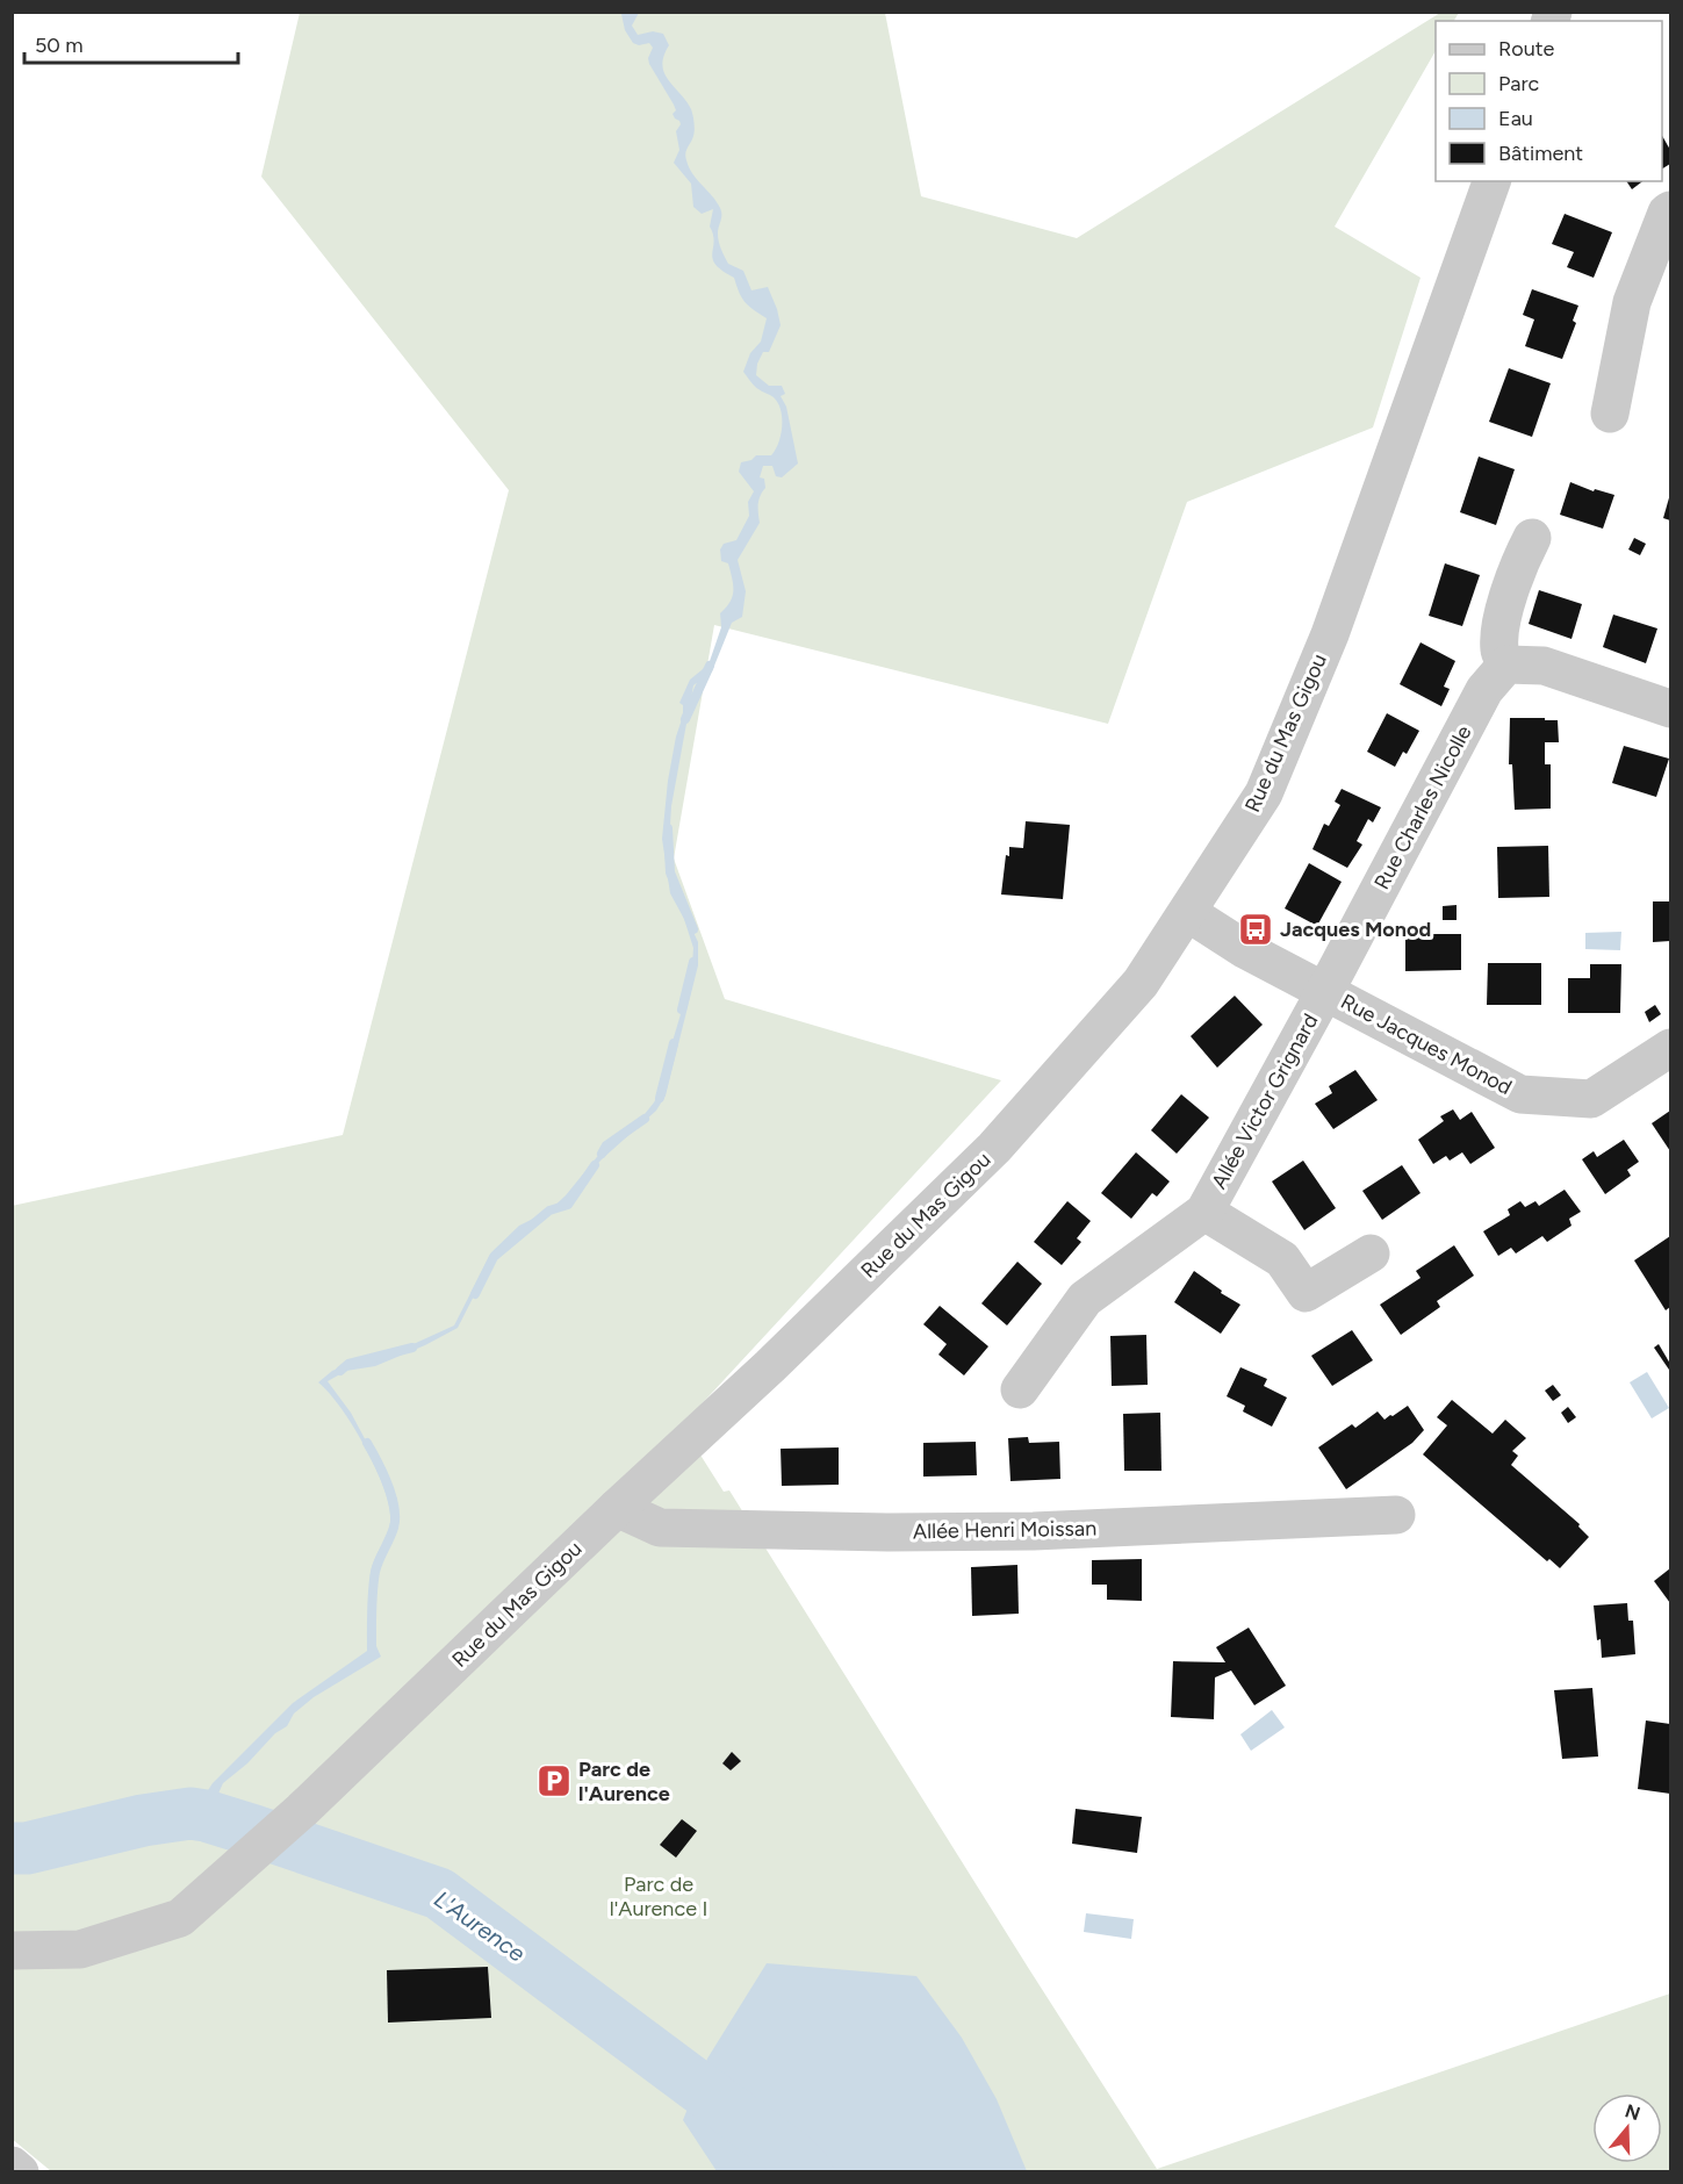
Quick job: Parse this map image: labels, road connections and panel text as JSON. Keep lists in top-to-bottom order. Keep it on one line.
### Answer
{"streets":{"street":["Rue du Mas Gigou","Rue Charles Nicolle","Rue Jacques Monod","Allée Victor Grignard","Allée Henri Moissan"]},"crossings":[["Rue du Mas Gigou","Rue Jacques Monod"],["Rue du Mas Gigou","Allée Henri Moissan"],["Rue Charles Nicolle","Rue Jacques Monod"],["Rue Charles Nicolle","Allée Victor Grignard"],["Rue Jacques Monod","Allée Victor Grignard"]],"water":["L'Aurence"],"parks":["Parc de l'Aurence I"],"places":{"bus stop":["Jacques Monod"],"parking":["Parc de l'Aurence"]},"legend":["Route","Parc","Eau","Bâtiment"],"scale_bar":"50 m","north":"top"}
